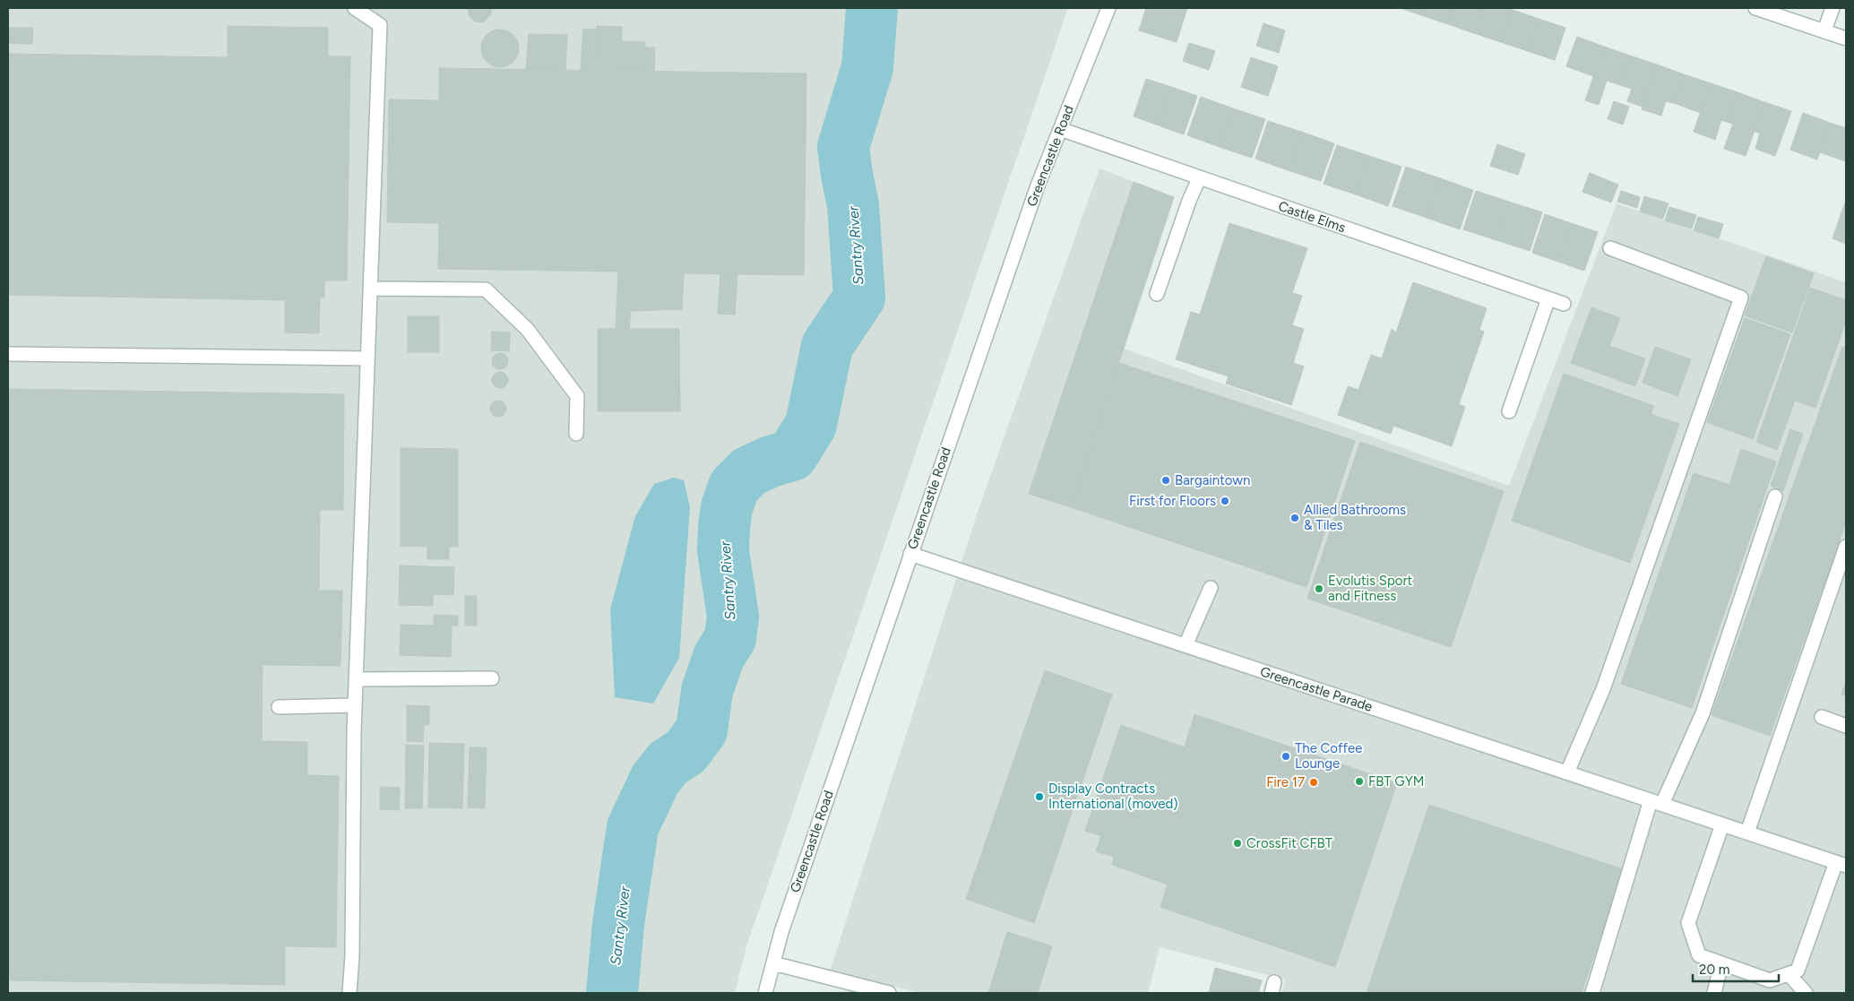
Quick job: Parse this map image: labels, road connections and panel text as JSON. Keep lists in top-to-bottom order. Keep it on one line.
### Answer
{"streets":{"street":["Greencastle Road","Castle Elms","Greencastle Parade"]},"crossings":[["Greencastle Road","Castle Elms"],["Greencastle Road","Greencastle Parade"]],"water":["Santry River"],"places":["Bargaintown","First for Floors","Allied Bathrooms & Tiles","Evolutis Sport and Fitness","The Coffee Lounge","FBT GYM","Fire 17","Display Contracts International (moved)","CrossFit CFBT"],"scale_bar":"20 m"}
